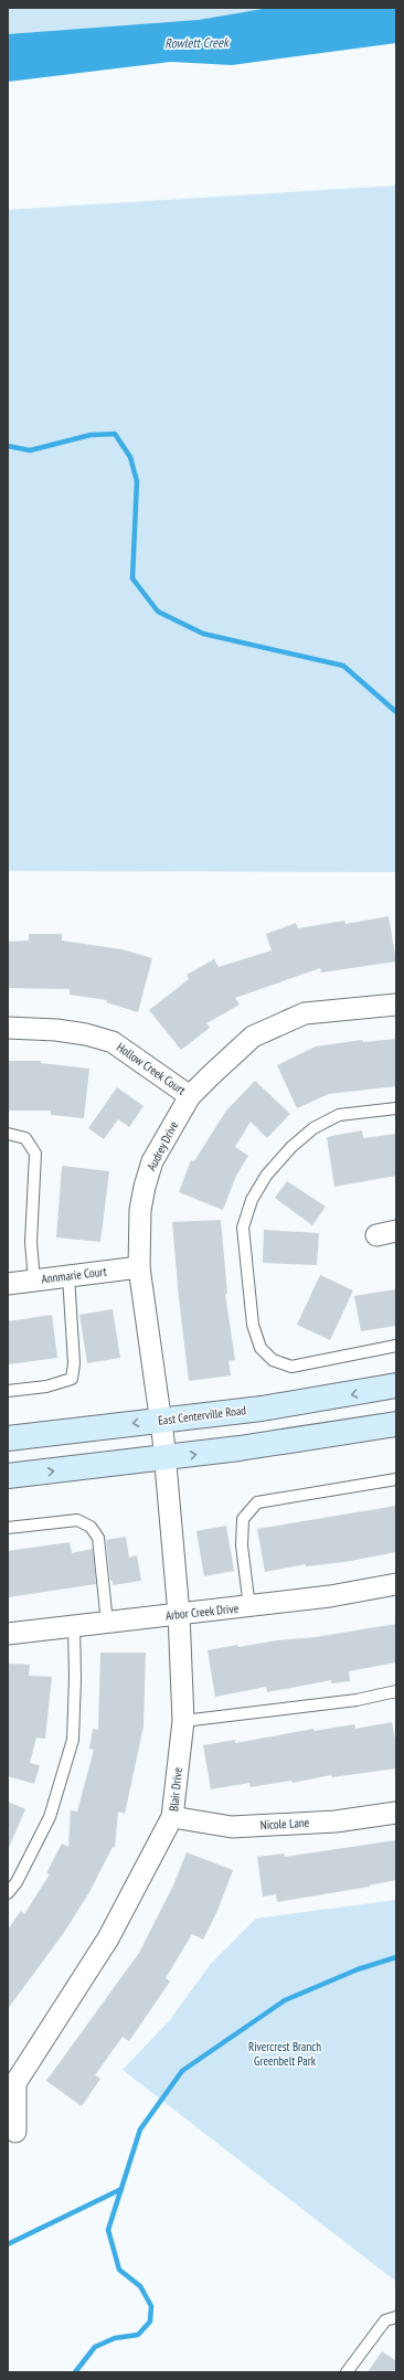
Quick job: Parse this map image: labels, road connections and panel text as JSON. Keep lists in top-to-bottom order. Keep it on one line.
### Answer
{"streets":{"main road":["East Centerville Road"],"street":["Hollow Creek Court","Audrey Drive","Annmarie Court","Arbor Creek Drive","Blair Drive","Nicole Lane"]},"crossings":[["Hollow Creek Court","Audrey Drive"],["Audrey Drive","Annmarie Court"],["Audrey Drive","East Centerville Road"],["Audrey Drive","Blair Drive"],["Arbor Creek Drive","Blair Drive"],["Blair Drive","Nicole Lane"]],"water":["Rowlett Creek"],"parks":["Rivercrest Branch Greenbelt Park"]}
